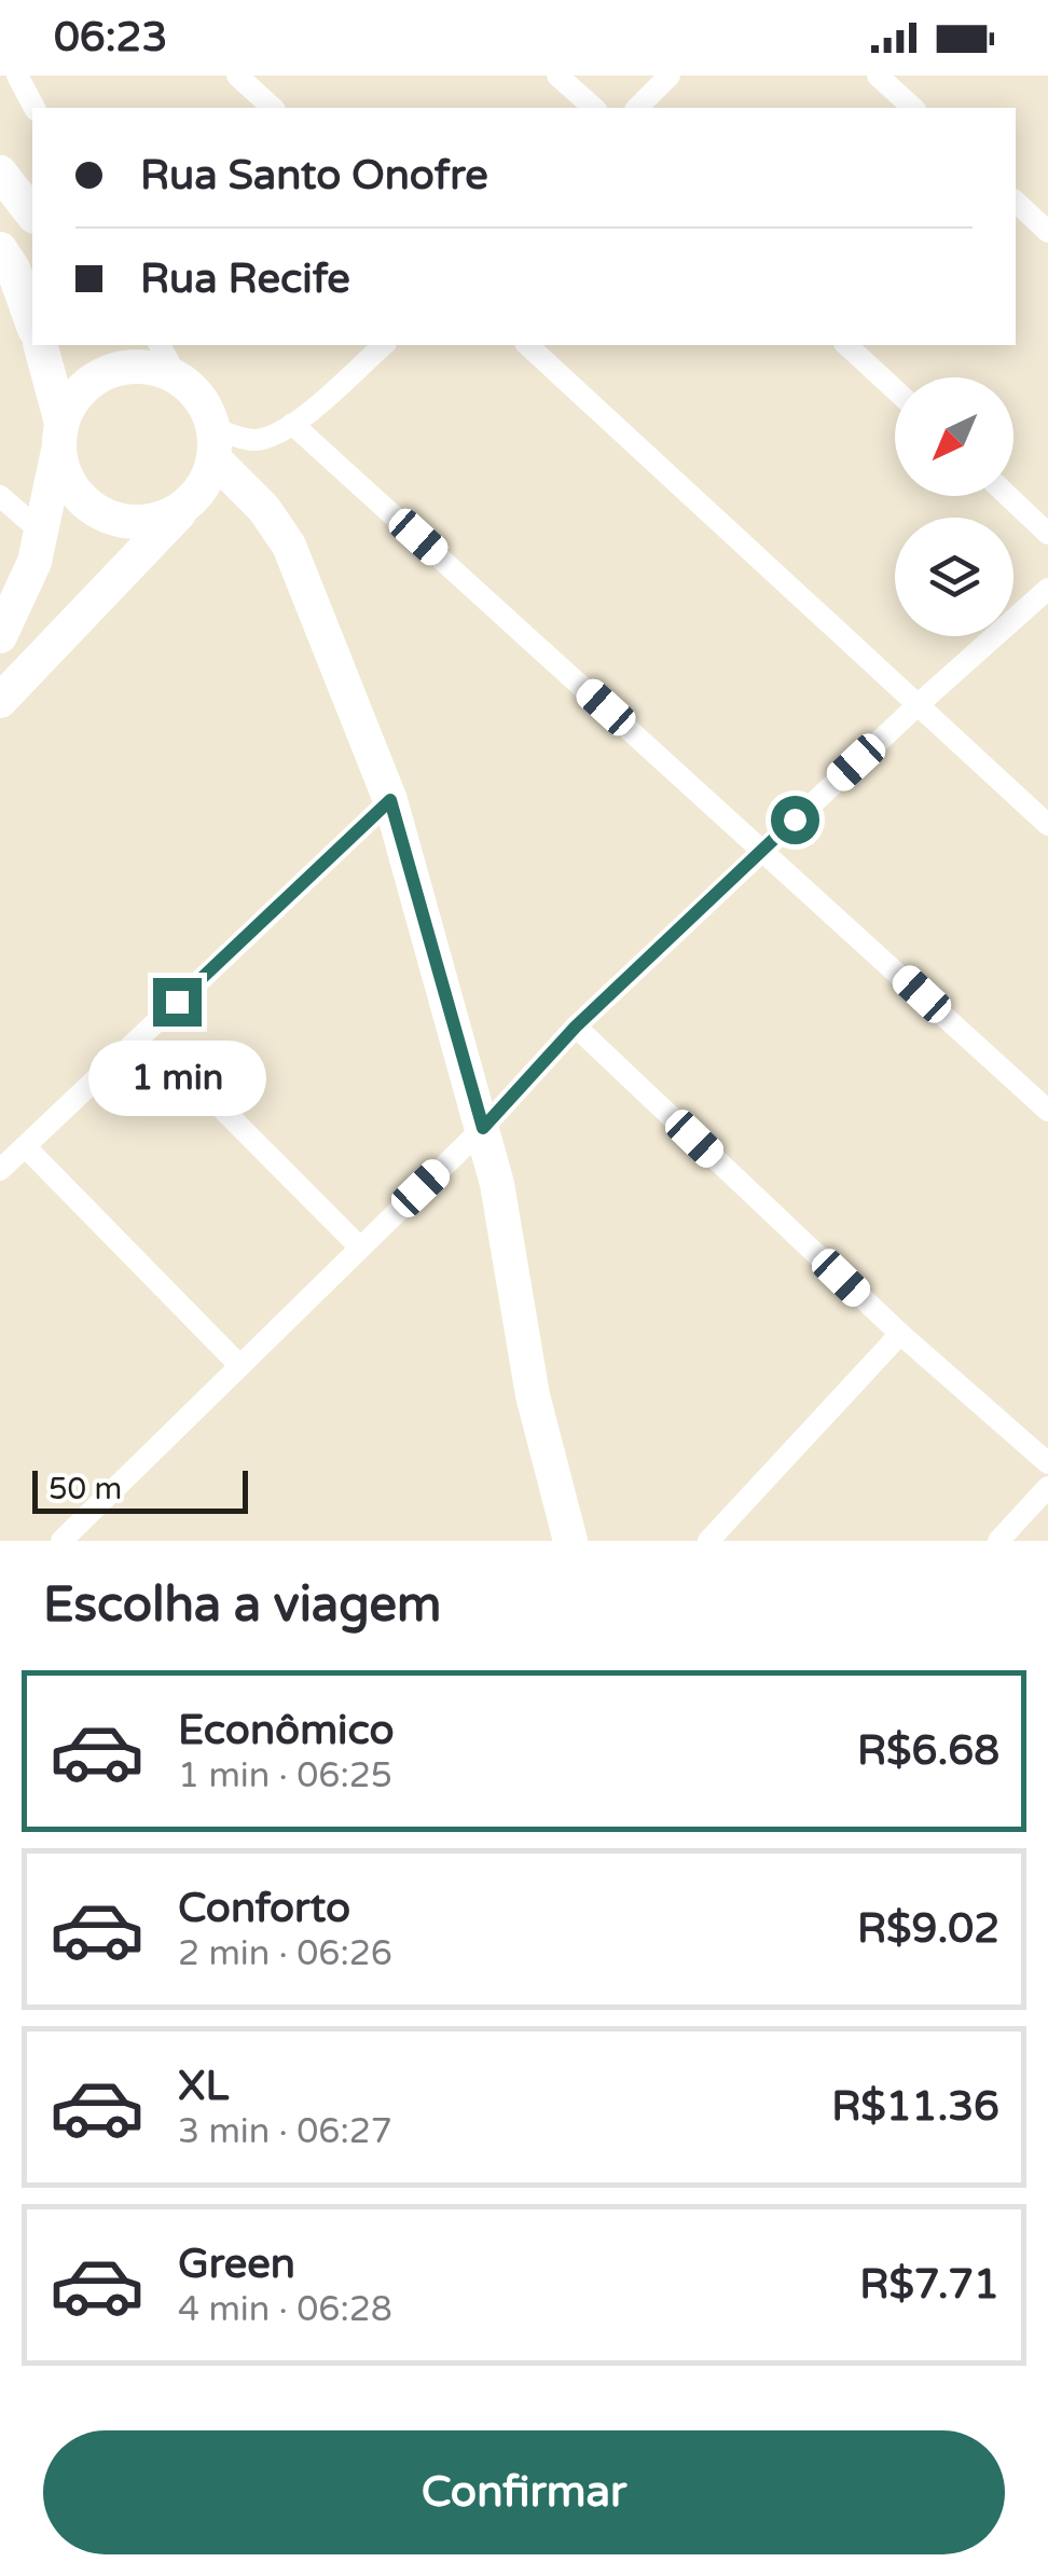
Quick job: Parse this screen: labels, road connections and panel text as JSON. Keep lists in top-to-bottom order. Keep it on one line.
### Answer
{"scale_bar":"50 m","north":"bottom left","page":{"status":"06:23","banner":["Rua Santo Onofre","Rua Recife"],"bubble":"1 min","scale":"50 m","heading":"Escolha a viagem","list":[{"name":"Econômico","note":"1 min · 06:25","value":"R$6.68"},{"name":"Conforto","note":"2 min · 06:26","value":"R$9.02"},{"name":"XL","note":"3 min · 06:27","value":"R$11.36"},{"name":"Green","note":"4 min · 06:28","value":"R$7.71"}],"buttons":"Confirmar"}}
